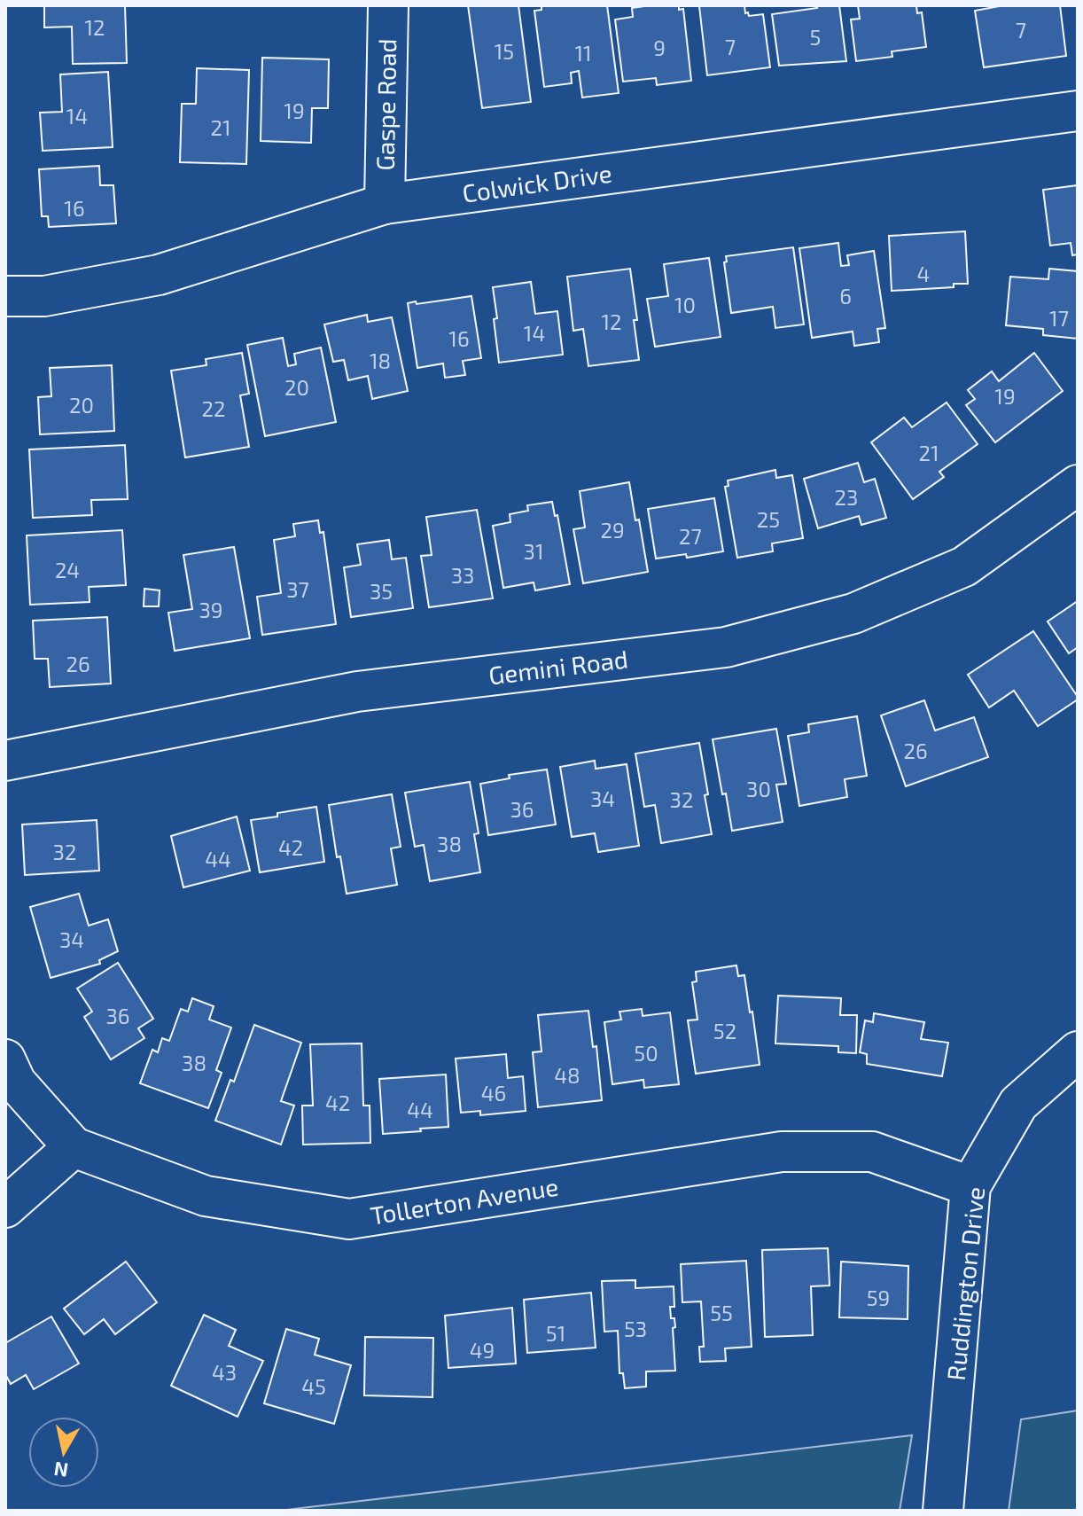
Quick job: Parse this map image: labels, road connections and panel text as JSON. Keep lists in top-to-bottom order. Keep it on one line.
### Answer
{"streets":{"street":["Gaspe Road","Colwick Drive","Gemini Road","Tollerton Avenue","Ruddington Drive"]},"crossings":[["Gaspe Road","Colwick Drive"],["Tollerton Avenue","Ruddington Drive"]],"house_numbers":["12","7","5","7","9","15","11","19","14","21","16","4","6","10","17","12","14","16","18","20","19","20","22","21","23","25","29","27","31","24","33","37","35","39","26","26","30","34","32","36","38","42","32","44","34","36","52","50","38","48","46","42","44","59","55","53","51","49","43","45"],"north":"bottom"}
